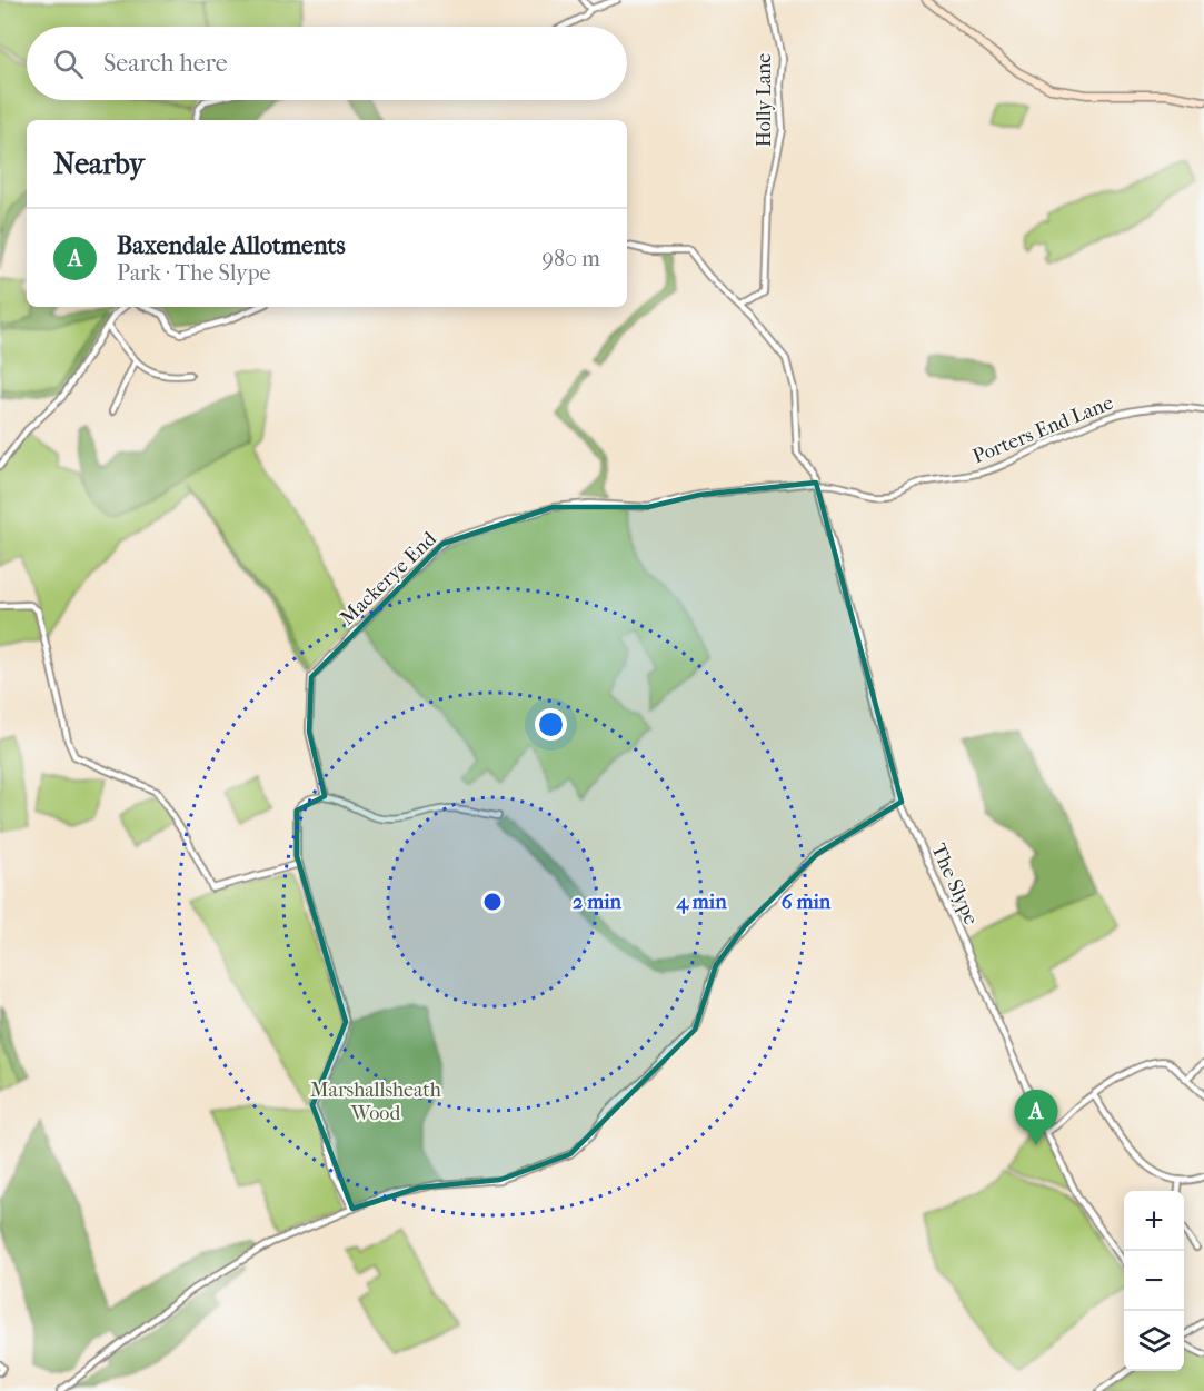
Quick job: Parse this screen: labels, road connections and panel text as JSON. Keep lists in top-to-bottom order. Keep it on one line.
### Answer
{"streets":{"street":["Holly Lane","Porters End Lane","Mackerye End","The Slype"]},"crossings":[["Porters End Lane","Mackerye End"],["Porters End Lane","The Slype"],["Mackerye End","The Slype"]],"parks":["Marshallsheath Wood"],"page":{"search":"Search here","heading":"Nearby","list":[{"mark":"A","name":"Baxendale Allotments","note":"Park · The Slype","value":"980 m"}],"pins":"A","map_buttons":["+","−"]},"rings":["2 min","4 min","6 min"]}
